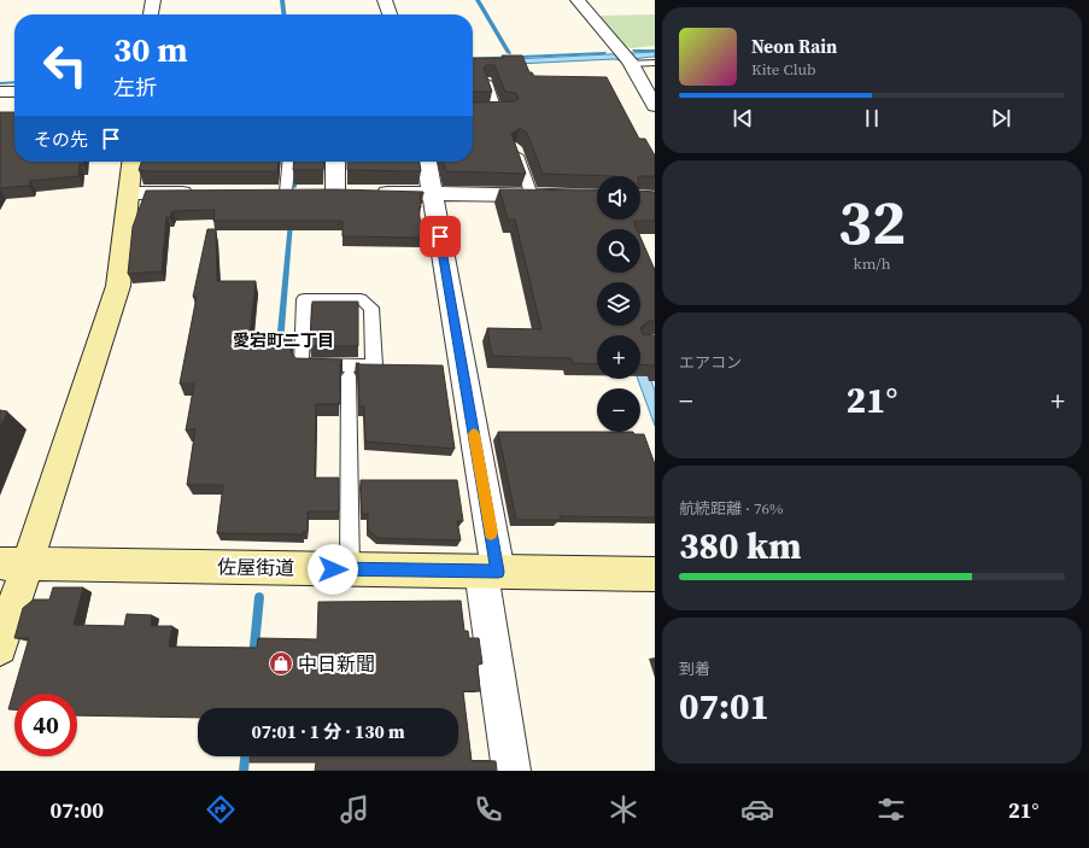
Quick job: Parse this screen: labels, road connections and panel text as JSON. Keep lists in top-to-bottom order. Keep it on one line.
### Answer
{"streets":{"street":["佐屋街道"]},"districts":["愛宕町二丁目"],"places":{"shop":["中日新聞"]},"page":{"turn":["30 m","左折"],"song":["Neon Rain","Kite Club"],"then":"その先","tile":[["32","km/h"],"エアコン",["航続距離 · 76%","380 km"],["到着","07:01"]],"map_buttons":["+","−"],"heat":["−","21°","+"],"limit":"40","trip":"07:01 · 1 分 · 130 m","tabs":["07:00","21°"]}}
